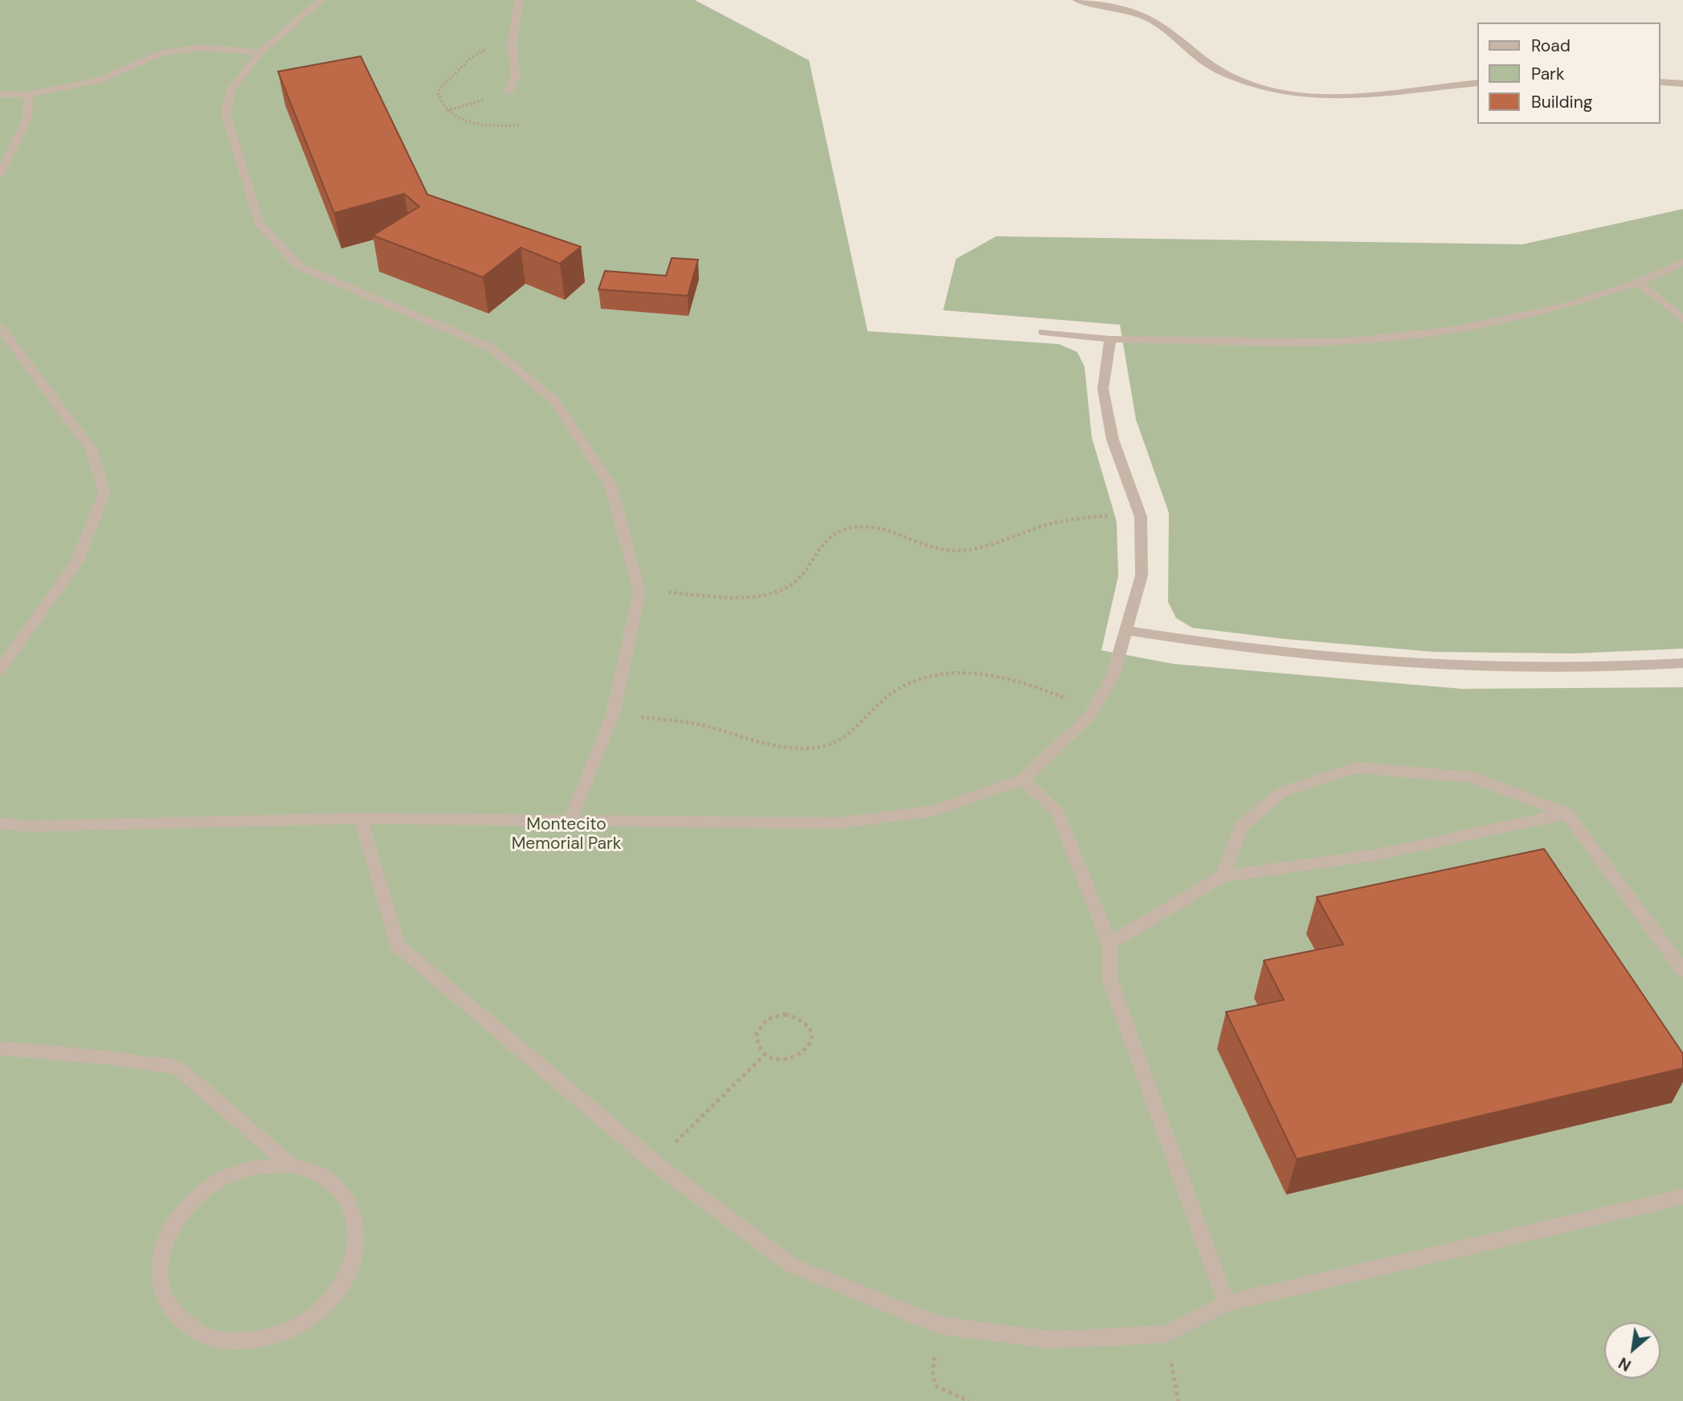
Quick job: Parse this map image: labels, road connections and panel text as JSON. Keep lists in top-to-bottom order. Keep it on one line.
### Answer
{"parks":["Montecito Memorial Park"],"legend":["Road","Park","Building"],"north":"bottom left"}
